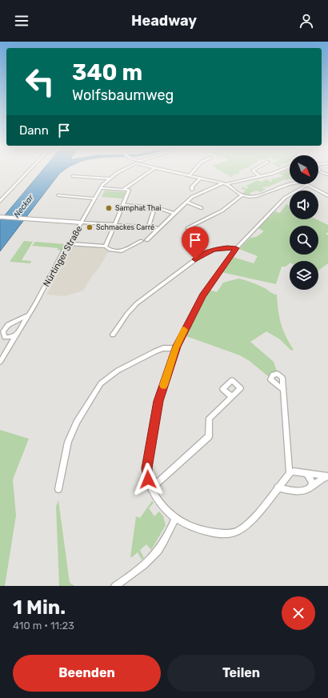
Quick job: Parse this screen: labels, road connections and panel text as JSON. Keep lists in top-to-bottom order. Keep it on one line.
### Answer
{"streets":{"street":["Nürtinger Straße"]},"water":["Neckar"],"places":["Samphat Thai","Schmackes Carré"],"north":"bottom right","page":{"header":"Headway","turn":["340 m","Wolfsbaumweg"],"then":"Dann","heading":["1 Min.","410 m · 11:23"],"buttons":["Beenden","Teilen"]}}
